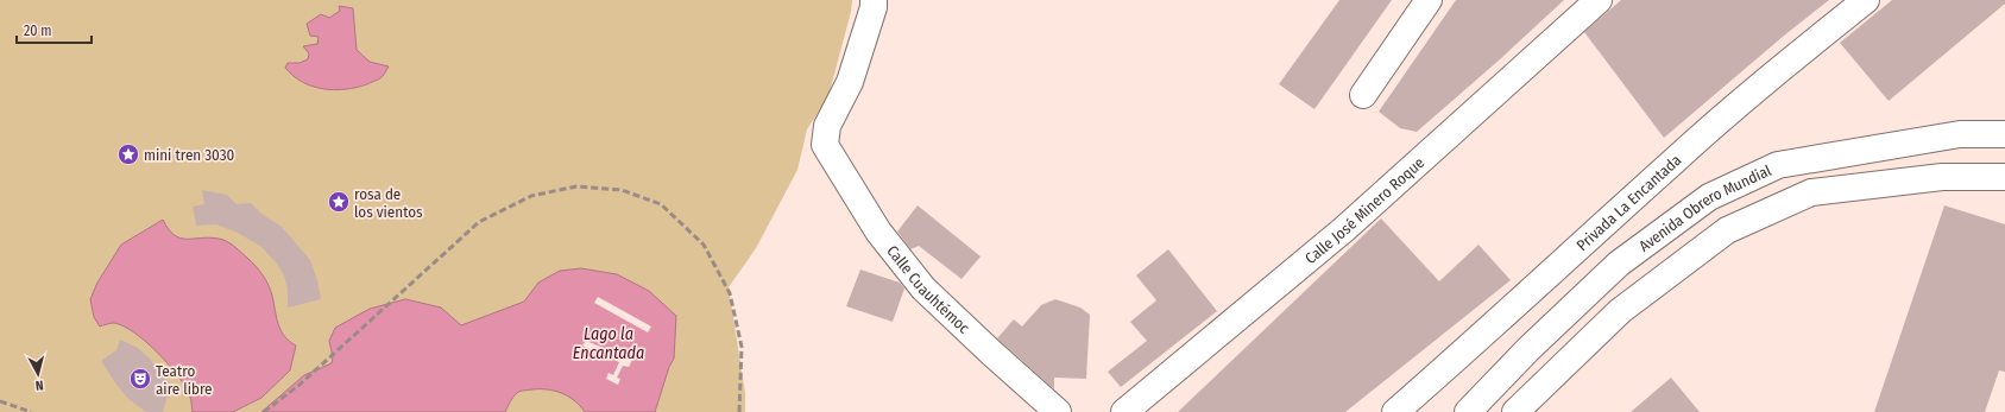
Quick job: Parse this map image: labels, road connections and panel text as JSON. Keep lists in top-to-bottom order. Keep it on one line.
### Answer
{"streets":{"street":["Privada La Encantada","Calle José Minero Roque","Avenida Obrero Mundial","Calle Cuauhtémoc"]},"water":["Lago la Encantada"],"places":{"place":["mini tren 3030","rosa de los vientos"],"theatre":["Teatro aire libre"]},"scale_bar":"20 m","north":"bottom"}
